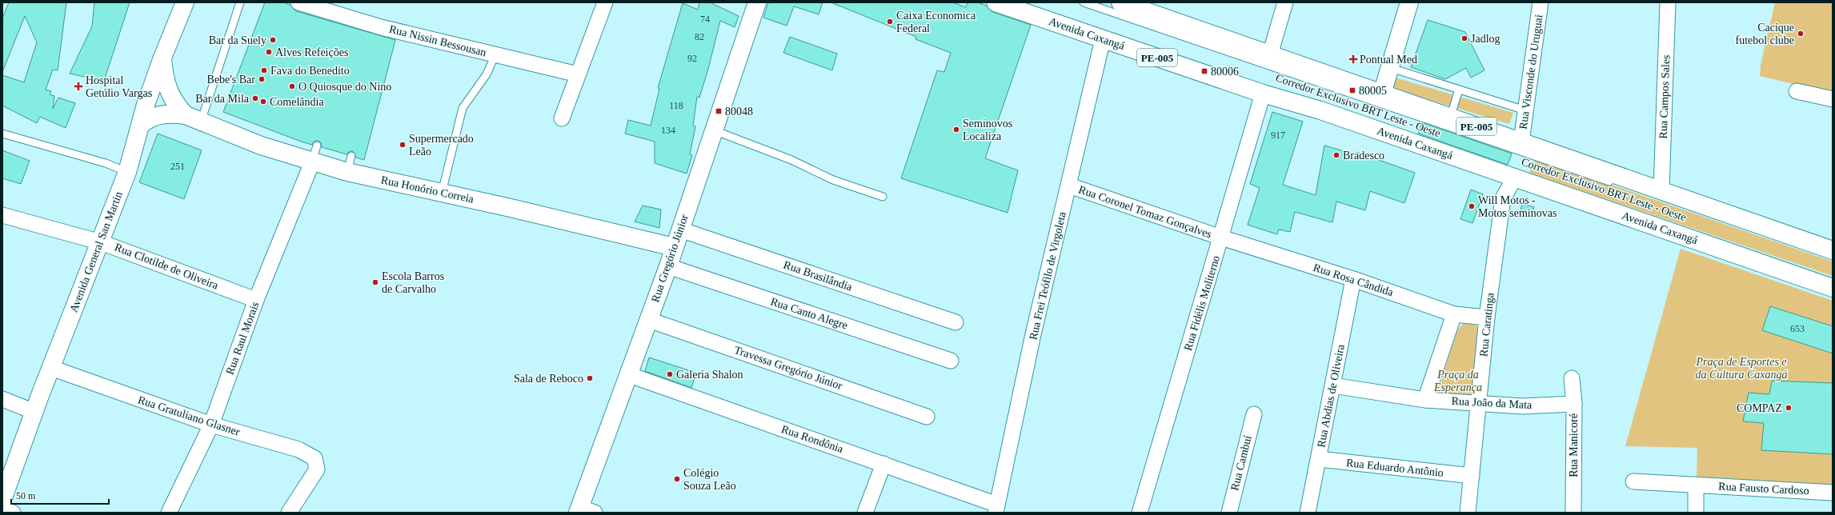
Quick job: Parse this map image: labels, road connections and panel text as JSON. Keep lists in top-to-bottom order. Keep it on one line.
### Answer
{"streets":{"main road":["Avenida Caxangá","PE-005","Rua Honório Correia","Avenida General San Martin","Rua Gregório Júnior"],"street":["Rua Nissin Bessousan","Rua Visconde do Uruguai","Rua Campos Sales","Rua Coronel Tomaz Gonçalves","Rua Clotilde de Oliveira","Rua Brasilândia","Rua Frei Teófilo de Virgoleta","Rua Rosa Cândida","Rua Fidélis Moliterno","Rua Canto Alegre","Rua Caratinga","Rua Raul Morais","Travessa Gregório Júnior","Rua Abdias de Oliveira","Rua João da Mata","Rua Gratuliano Glasner","Rua Rondônia","Rua Manicoré","Rua Cambuí","Rua Eduardo Antônio","Rua Fausto Cardoso"],"lane":["Corredor Exclusivo BRT Leste - Oeste"]},"crossings":[["Avenida Caxangá","Corredor Exclusivo BRT Leste - Oeste"],["Avenida Caxangá","Rua Frei Teófilo de Virgoleta"],["Avenida Caxangá","Rua Fidélis Moliterno"],["Avenida Caxangá","Rua Caratinga"],["PE-005","Rua Visconde do Uruguai"],["PE-005","Rua Campos Sales"],["Corredor Exclusivo BRT Leste - Oeste","Rua Fidélis Moliterno"],["Rua Honório Correia","Avenida General San Martin"],["Rua Honório Correia","Rua Gregório Júnior"],["Rua Honório Correia","Rua Raul Morais"],["Rua Coronel Tomaz Gonçalves","Rua Frei Teófilo de Virgoleta"],["Rua Coronel Tomaz Gonçalves","Rua Rosa Cândida"],["Rua Coronel Tomaz Gonçalves","Rua Fidélis Moliterno"],["Avenida General San Martin","Rua Clotilde de Oliveira"],["Avenida General San Martin","Rua Gratuliano Glasner"],["Rua Gregório Júnior","Rua Brasilândia"],["Rua Gregório Júnior","Rua Canto Alegre"],["Rua Gregório Júnior","Travessa Gregório Júnior"],["Rua Gregório Júnior","Rua Rondônia"],["Rua Clotilde de Oliveira","Rua Raul Morais"],["Rua Frei Teófilo de Virgoleta","Rua Rondônia"],["Rua Rosa Cândida","Rua Fidélis Moliterno"],["Rua Rosa Cândida","Rua Caratinga"],["Rua Rosa Cândida","Rua Abdias de Oliveira"],["Rua Caratinga","Rua João da Mata"],["Rua Caratinga","Rua Eduardo Antônio"],["Rua Raul Morais","Rua Gratuliano Glasner"],["Rua Abdias de Oliveira","Rua João da Mata"],["Rua Abdias de Oliveira","Rua Eduardo Antônio"],["Rua João da Mata","Rua Manicoré"]],"parks":["Praça de Esportes e da Cultura Caxangá","Praça da Esperança"],"places":{"other":["Caixa Economica Federal","Cacique futebol clube","Jadlog","Bar da Suely","Alves Refeições","Fava do Benedito","Bebe's Bar","O Quiosque do Nino","Bar da Mila","Comelândia","Seminovos Localiza","Supermercado Leão","Bradesco","Will Motos - Motos seminovas","Escola Barros de Carvalho","Galeria Shalon","Sala de Reboco","COMPAZ","Colégio Souza Leão"],"health":["Pontual Med","Hospital Getúlio Vargas"],"transit":["80006","80005","80048"]},"house_numbers":["74","82","92","118","134","917","251","653"],"scale_bar":"50 m"}
